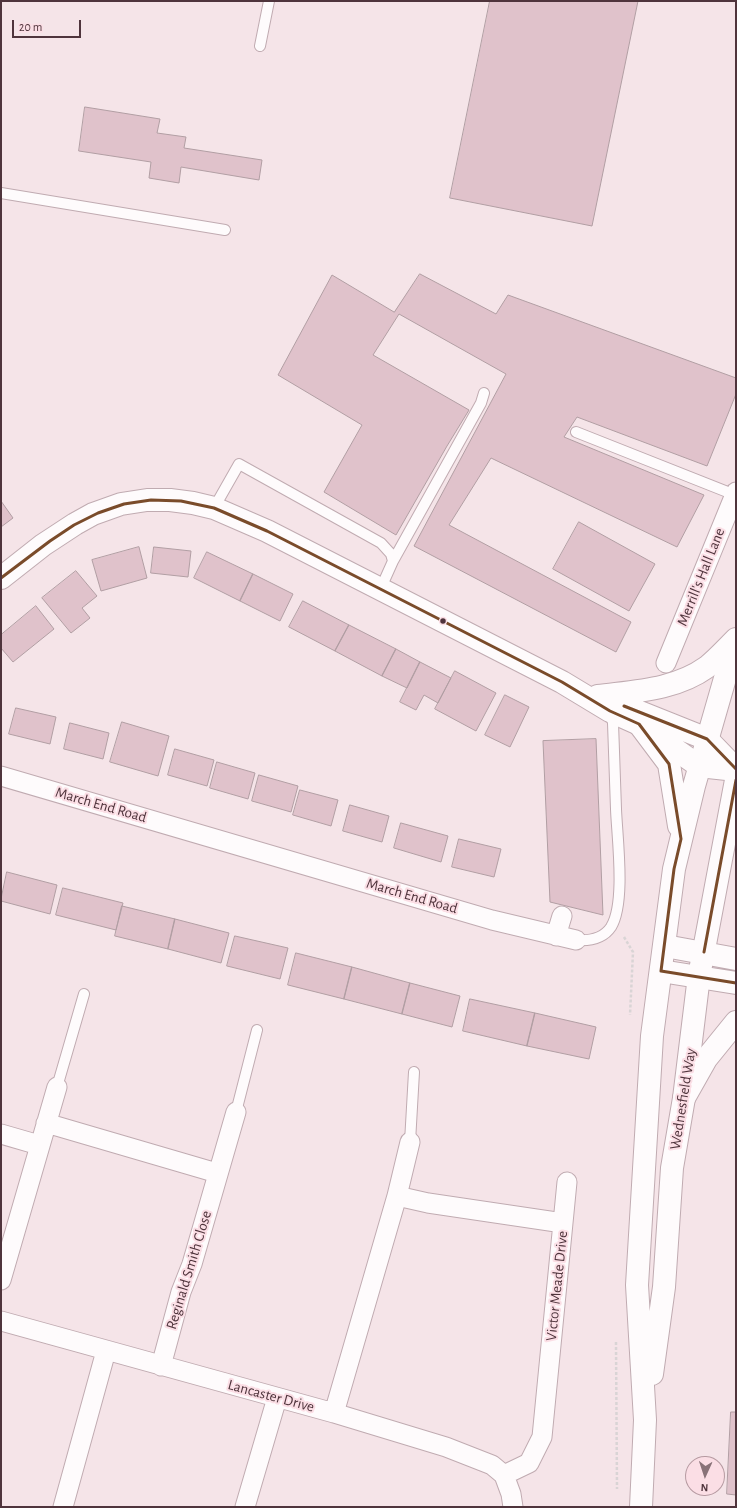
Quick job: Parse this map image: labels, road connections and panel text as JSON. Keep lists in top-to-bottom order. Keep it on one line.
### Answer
{"streets":{"main road":["Wednesfield Way"],"street":["Merrill's Hall Lane","March End Road","Reginald Smith Close","Victor Meade Drive","Lancaster Drive"]},"crossings":[["Reginald Smith Close","Lancaster Drive"],["Victor Meade Drive","Lancaster Drive"]],"scale_bar":"20 m","north":"bottom"}
